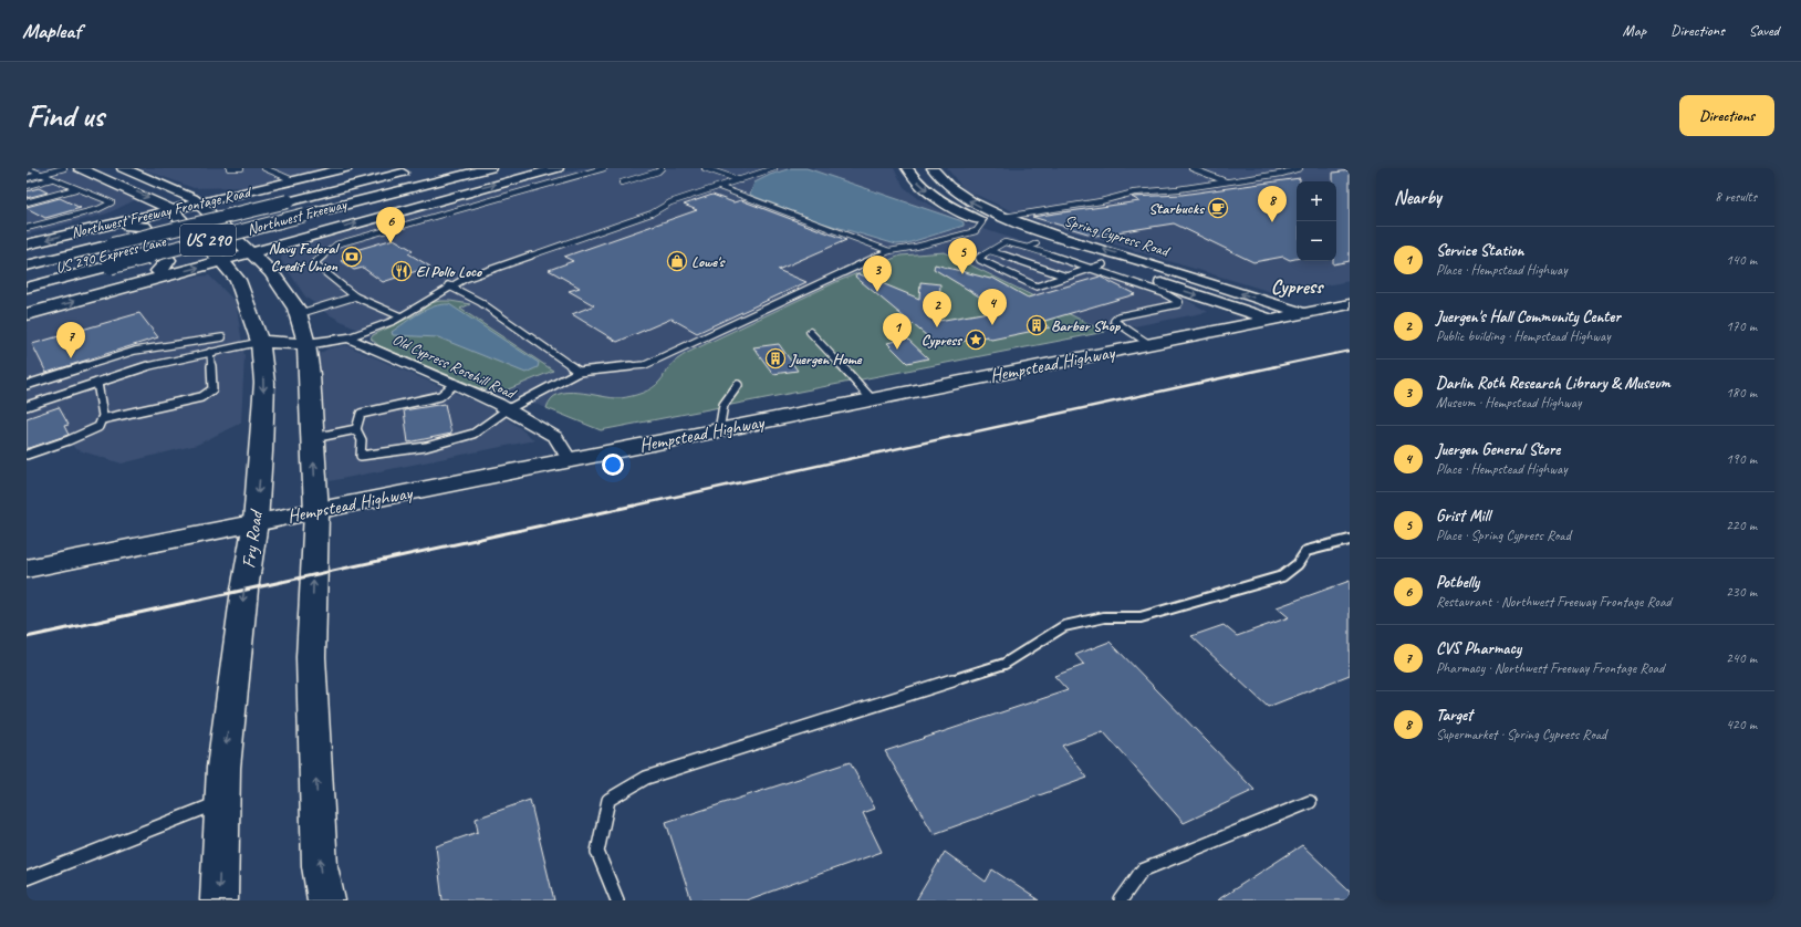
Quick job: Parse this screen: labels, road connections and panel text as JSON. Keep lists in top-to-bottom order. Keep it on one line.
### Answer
{"streets":{"main road":["Northwest Freeway Frontage Road","Northwest Freeway","US 290","US 290 Express Lane","Fry Road"],"street":["Spring Cypress Road","Hempstead Highway","Old Cypress Rosehill Road"]},"crossings":[["Northwest Freeway Frontage Road","Fry Road"],["Northwest Freeway","US 290 Express Lane"],["Spring Cypress Road","Hempstead Highway"],["Hempstead Highway","Old Cypress Rosehill Road"],["Hempstead Highway","Fry Road"]],"districts":["Cypress"],"places":{"cafe":["Starbucks"],"bank":["Navy Federal Credit Union"],"shop":["Lowe's"],"restaurant":["El Pollo Loco"],"building":["Barber Shop","Juergen Home"],"place":["Cypress"]},"page":{"header":"Mapleaf","nav":["Map","Directions","Saved"],"buttons":"Directions","title":"Find us","heading":["Nearby","8 results"],"map_buttons":["+","−"],"pins":["8","6","5","3","4","2","1","7"],"list":[{"mark":"1","name":"Service Station","note":"Place · Hempstead Highway","value":"140 m"},{"mark":"2","name":"Juergen's Hall Community Center","note":"Public building · Hempstead Highway","value":"170 m"},{"mark":"3","name":"Darlin Roth Research Library & Museum","note":"Museum · Hempstead Highway","value":"180 m"},{"mark":"4","name":"Juergen General Store","note":"Place · Hempstead Highway","value":"190 m"},{"mark":"5","name":"Grist Mill","note":"Place · Spring Cypress Road","value":"220 m"},{"mark":"6","name":"Potbelly","note":"Restaurant · Northwest Freeway Frontage Road","value":"230 m"},{"mark":"7","name":"CVS Pharmacy","note":"Pharmacy · Northwest Freeway Frontage Road","value":"240 m"},{"mark":"8","name":"Target","note":"Supermarket · Spring Cypress Road","value":"420 m"}]}}
